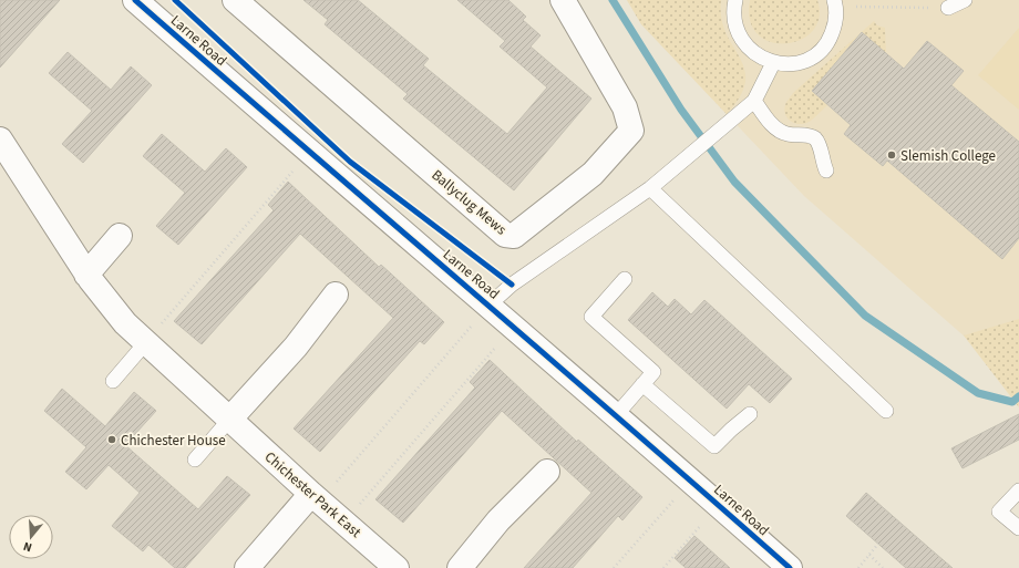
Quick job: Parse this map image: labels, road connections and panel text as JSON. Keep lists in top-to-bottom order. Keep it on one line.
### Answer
{"streets":{"street":["Larne Road","Ballyclug Mews","Chichester Park East"]},"places":["Slemish College","Chichester House"],"north":"bottom"}
